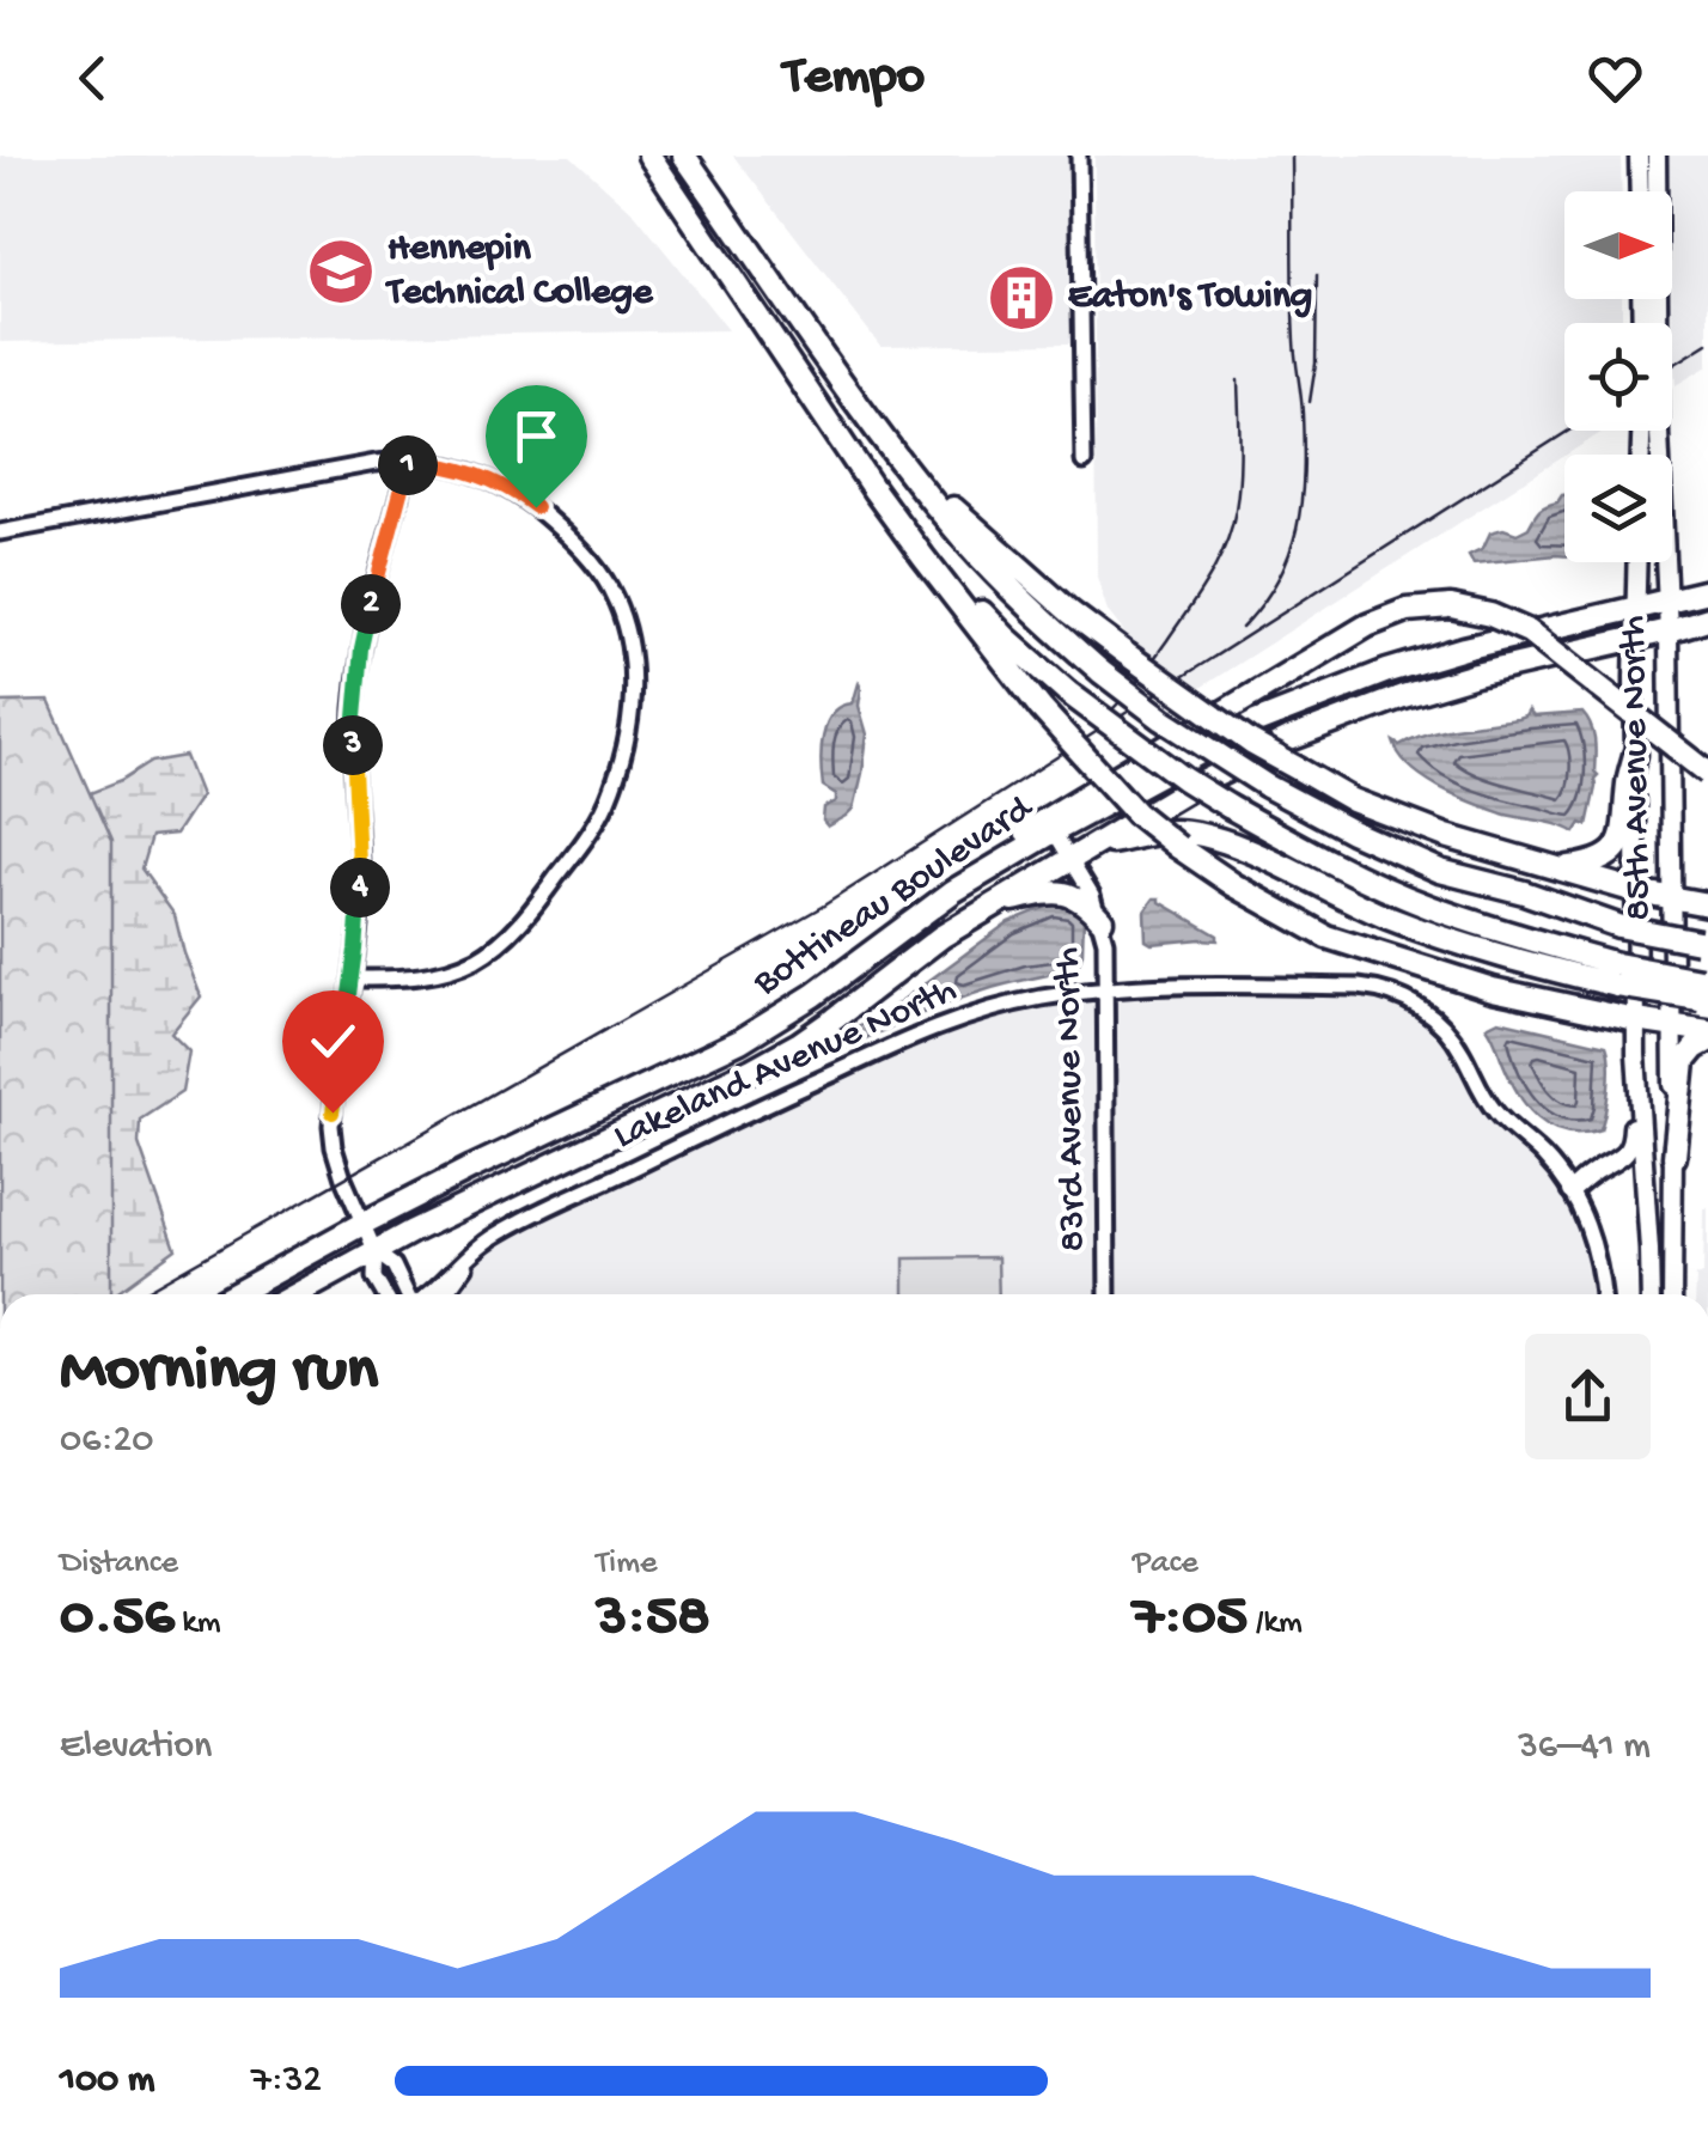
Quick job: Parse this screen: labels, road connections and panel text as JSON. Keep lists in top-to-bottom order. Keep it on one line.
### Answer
{"streets":{"highway":["Bottineau Boulevard"],"main road":["85th Avenue North"],"street":["Lakeland Avenue North","83rd Avenue North"]},"crossings":[["85th Avenue North","Bottineau Boulevard"],["Bottineau Boulevard","Lakeland Avenue North"],["Bottineau Boulevard","83rd Avenue North"],["Lakeland Avenue North","83rd Avenue North"]],"places":{"school or university":["Hennepin Technical College"],"building":["Eaton's Towing"]},"north":"right","page":{"header":"Tempo","pins":["1","2","3","4"],"heading":["Morning run","06:20"],"stats":[["Distance","0.56 km"],["Time","3:58"],["Pace","7:05 /km"]],"chart":["Elevation","36–41 m"],"list":[{"name":"100 m","note":"7:32"}]}}
